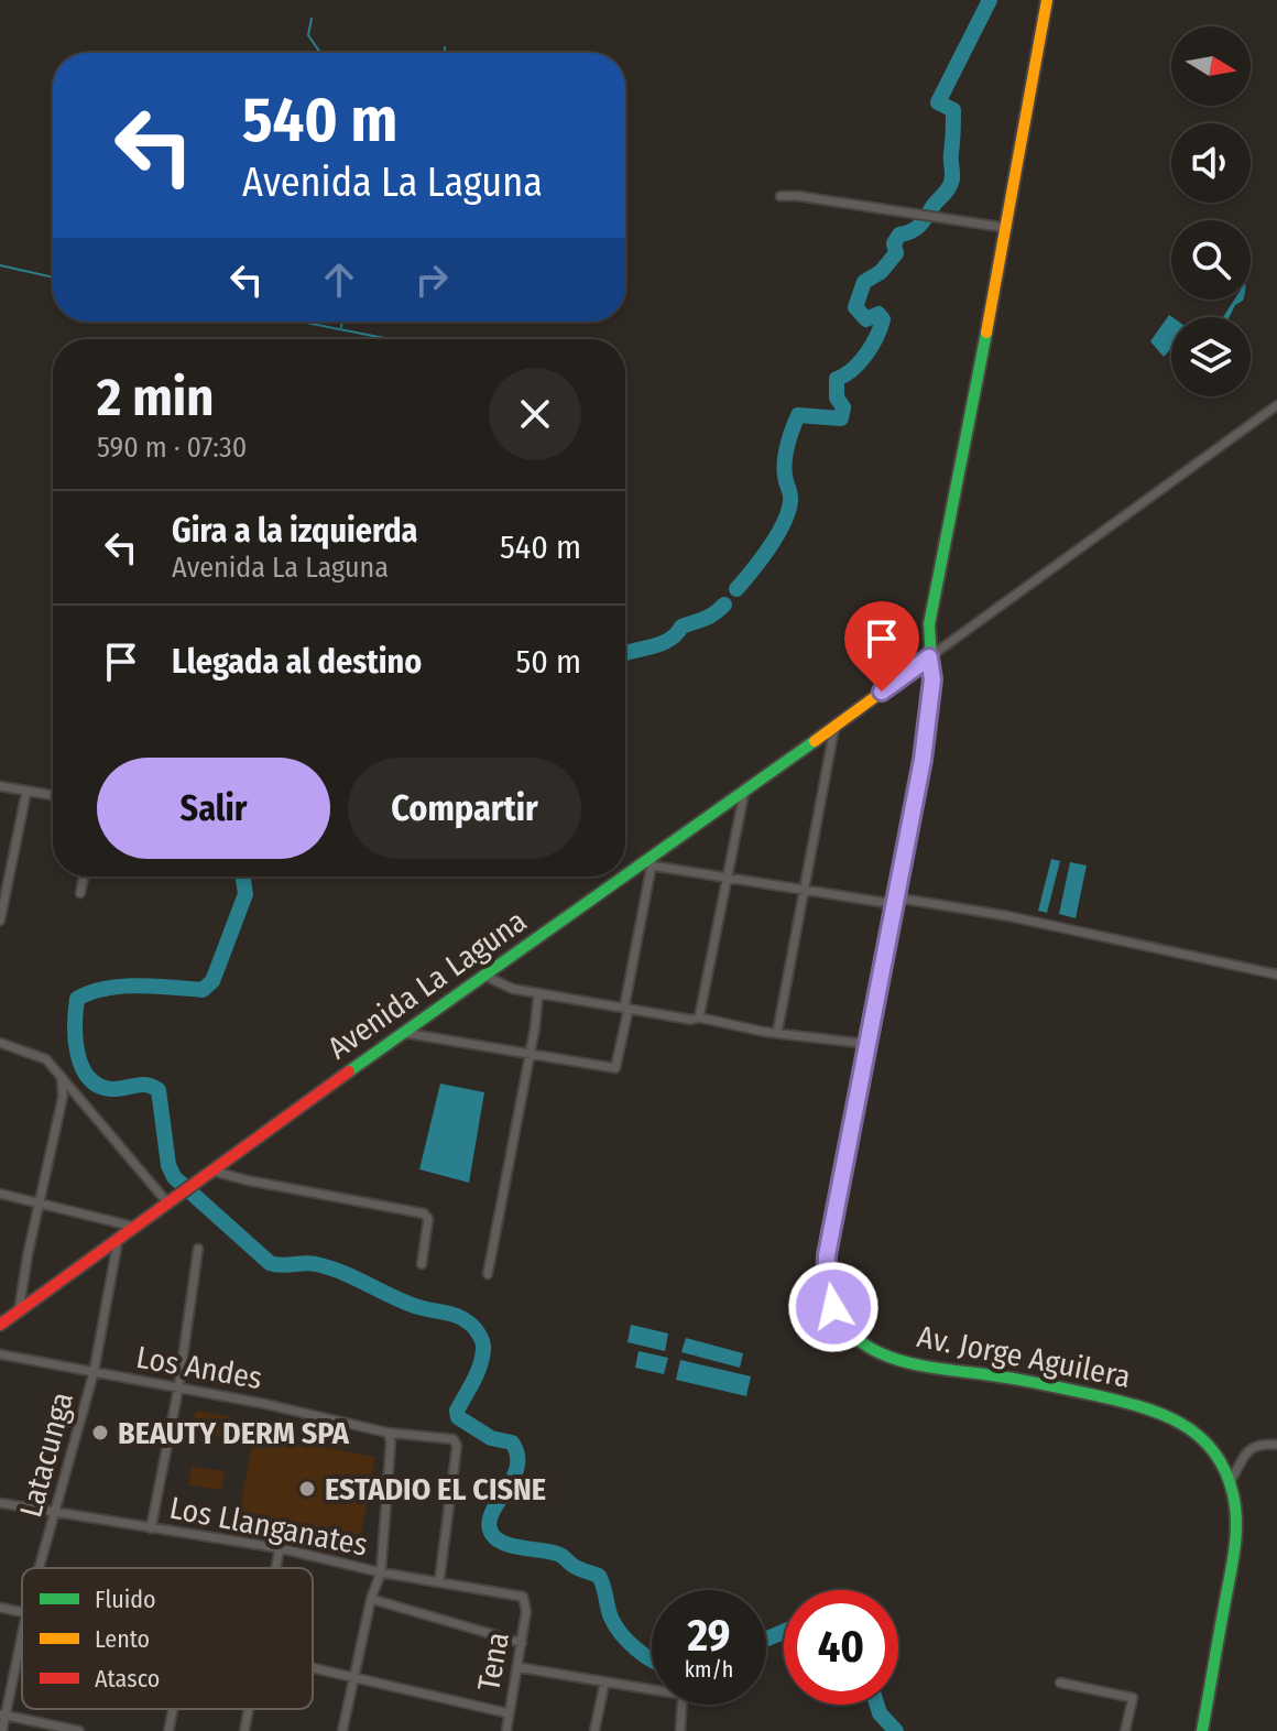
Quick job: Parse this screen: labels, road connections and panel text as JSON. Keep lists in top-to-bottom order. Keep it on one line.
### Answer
{"streets":{"street":["Avenida La Laguna","Av. Jorge Aguilera","Los Andes","Latacunga","Los Llanganates","Tena"]},"crossings":[["Avenida La Laguna","Av. Jorge Aguilera"],["Avenida La Laguna","Latacunga"],["Los Andes","Latacunga"],["Los Andes","Los Llanganates"],["Latacunga","Los Llanganates"],["Los Llanganates","Tena"]],"places":["BEAUTY DERM SPA","ESTADIO EL CISNE"],"legend":["Fluido","Lento","Atasco"],"north":"right","page":{"turn":["540 m","Avenida La Laguna"],"heading":["2 min","590 m · 07:30"],"list":[{"name":"Gira a la izquierda","note":"Avenida La Laguna","value":"540 m"},{"name":"Llegada al destino","value":"50 m"}],"buttons":["Salir","Compartir"],"speed":"29 km/h","limit":"40"}}
